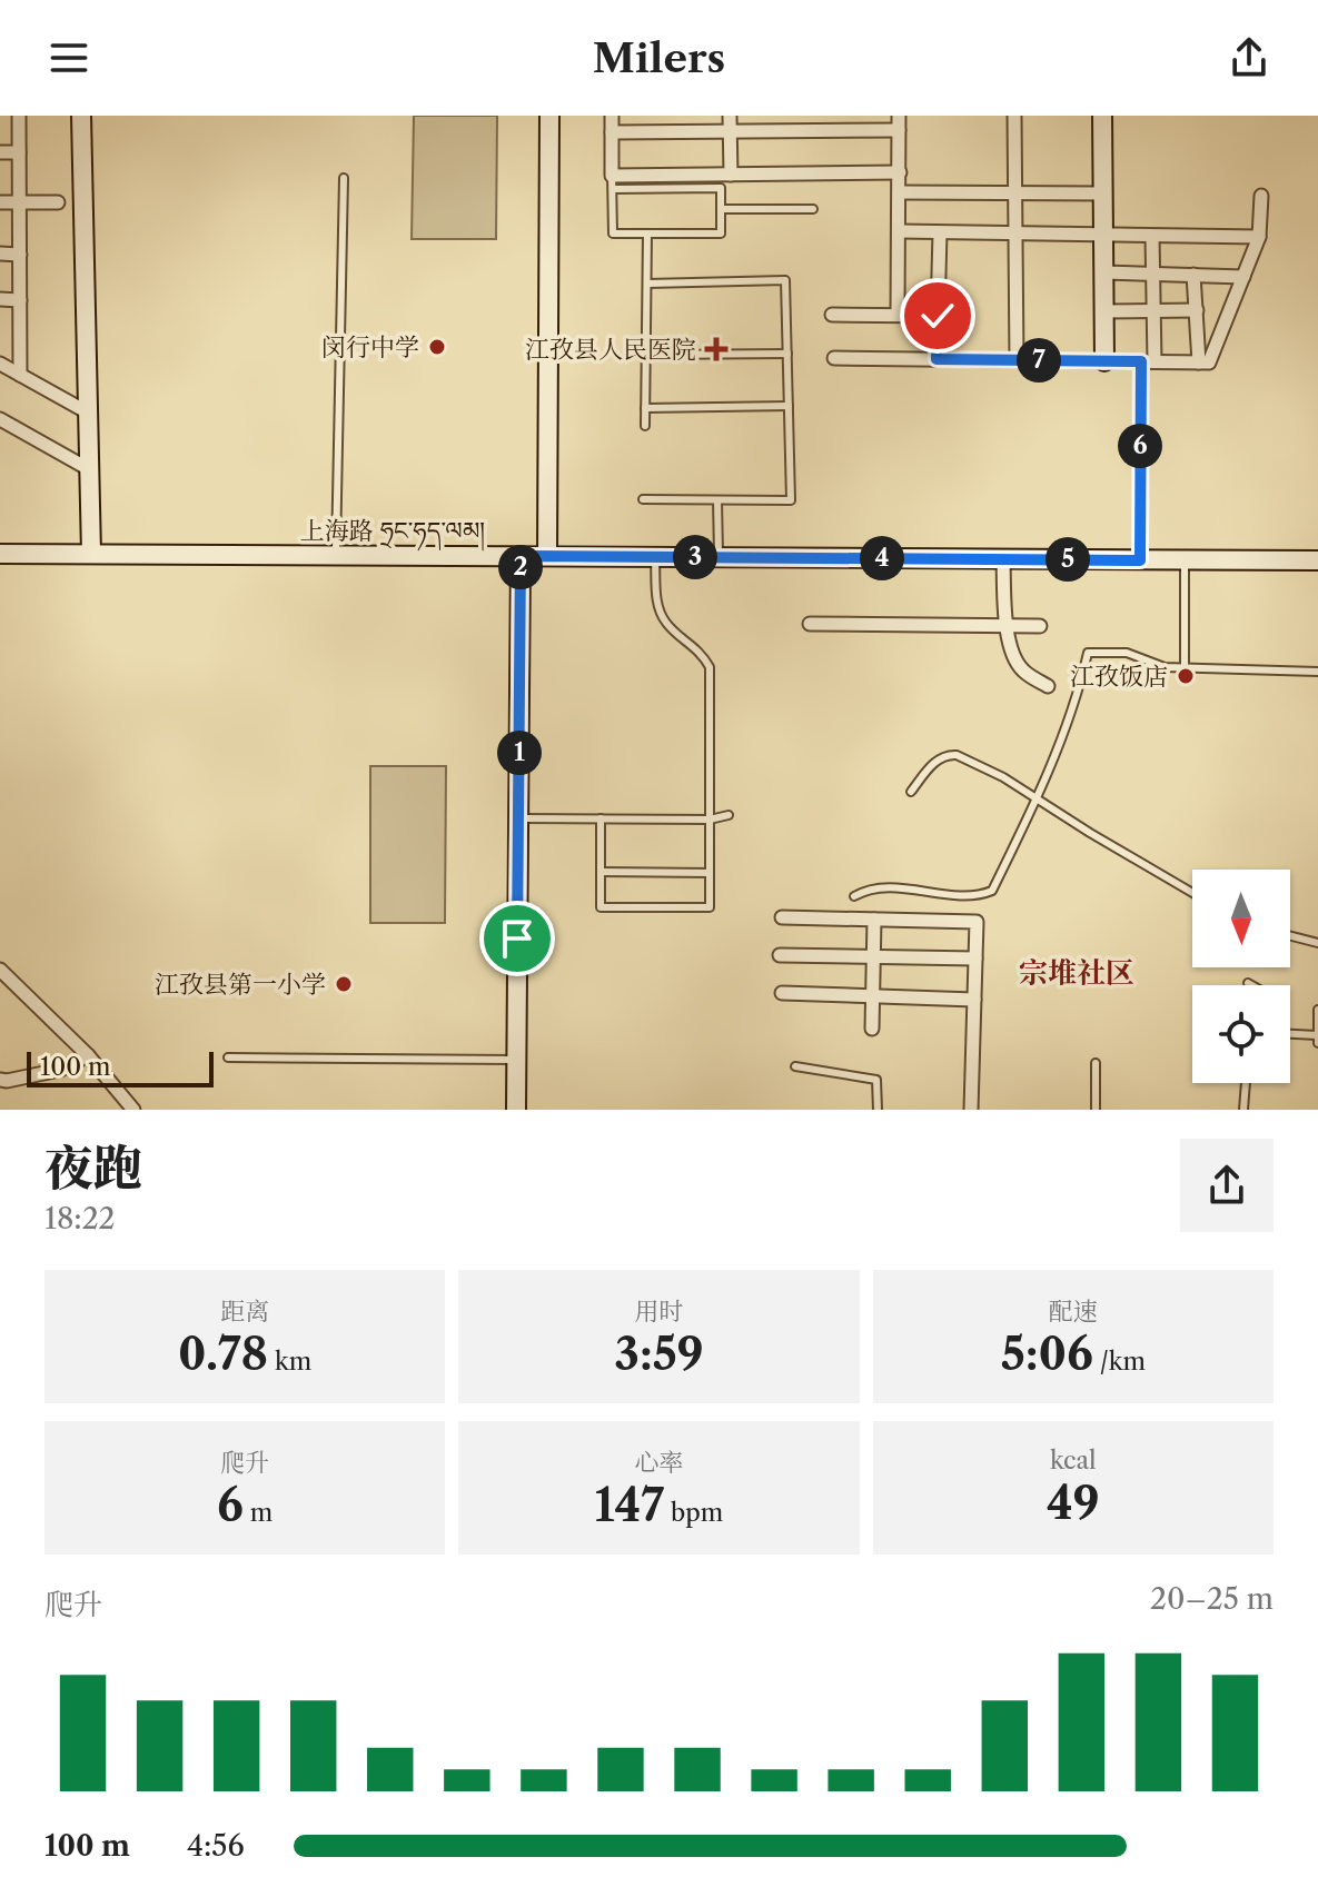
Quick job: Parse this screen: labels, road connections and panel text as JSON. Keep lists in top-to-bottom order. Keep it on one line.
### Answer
{"streets":{"main road":["上海路 ཧྲང་ཧད་ལམ།"]},"districts":["宗堆社区"],"places":{"other":["闵行中学","江孜饭店","江孜县第一小学"],"health":["江孜县人民医院"]},"scale_bar":"100 m","north":"bottom","page":{"header":"Milers","pins":["7","6","3","4","5","2","1"],"scale":"100 m","heading":["夜跑","18:22"],"stats":[["距离","0.78 km"],["用时","3:59"],["配速","5:06 /km"],["爬升","6 m"],["心率","147 bpm"],["kcal","49"]],"chart":["爬升","20–25 m"],"list":[{"name":"100 m","note":"4:56"}]}}
